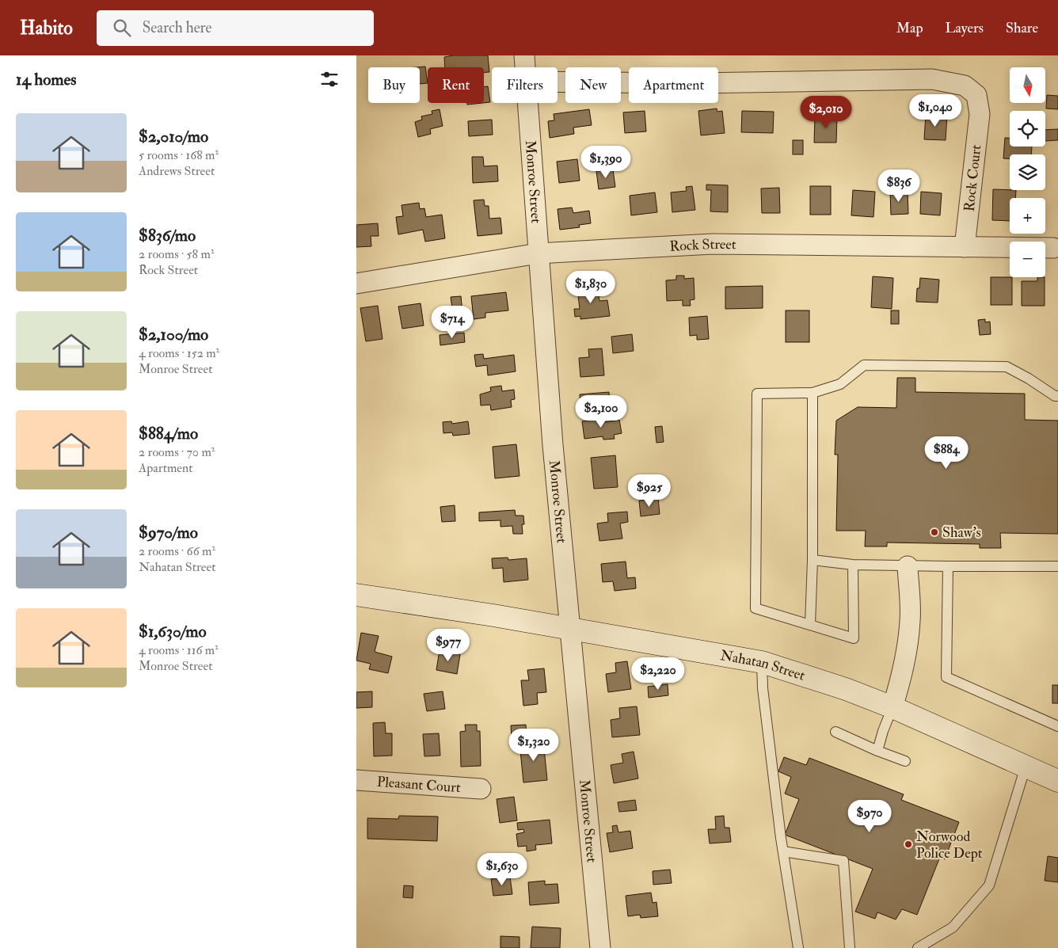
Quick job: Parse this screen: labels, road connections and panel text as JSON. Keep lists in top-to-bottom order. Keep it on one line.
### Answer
{"streets":{"main road":["Nahatan Street"],"street":["Rock Court","Monroe Street","Rock Street","Pleasant Court"]},"crossings":[["Rock Court","Rock Street"],["Monroe Street","Rock Street"],["Monroe Street","Nahatan Street"]],"places":["Shaw's","Norwood Police Dept"],"north":"bottom","page":{"header":"Habito","search":"Search here","nav":["Map","Layers","Share"],"heading":"14 homes","map_buttons":["+","−"],"chip":["Buy","Rent","Filters","New","Apartment"],"price":["$1,040","$2,010","$1,390","$836","$1,830","$714","$2,100","$884","$925","$977","$2,220","$1,320","$970","$1,630"],"list":[{"name":"$2,010/mo","note":"5 rooms · 168 m² · Andrews Street"},{"name":"$836/mo","note":"2 rooms · 58 m² · Rock Street"},{"name":"$2,100/mo","note":"4 rooms · 152 m² · Monroe Street"},{"name":"$884/mo","note":"2 rooms · 70 m² · Apartment"},{"name":"$970/mo","note":"2 rooms · 66 m² · Nahatan Street"},{"name":"$1,630/mo","note":"4 rooms · 116 m² · Monroe Street"}]}}
